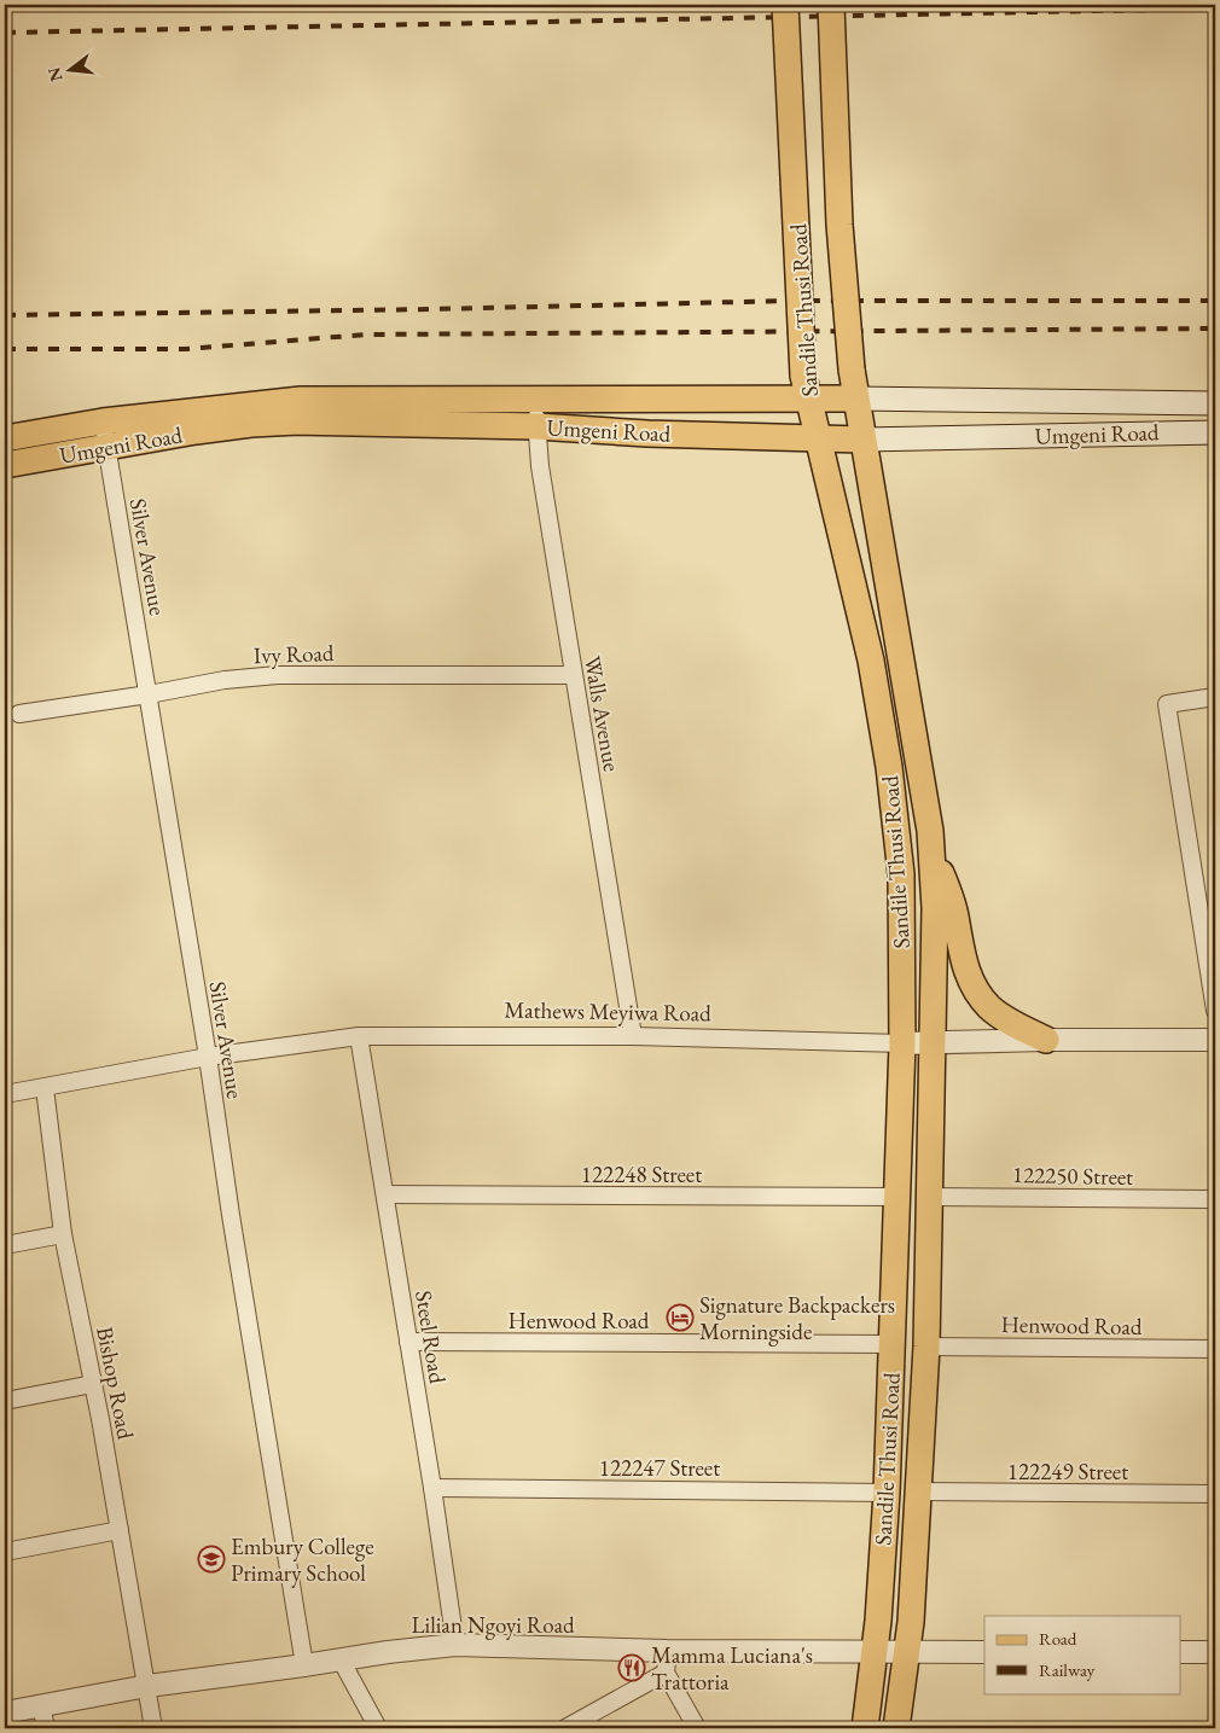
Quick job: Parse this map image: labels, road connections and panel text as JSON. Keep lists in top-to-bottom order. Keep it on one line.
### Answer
{"streets":{"main road":["Sandile Thusi Road","Umgeni Road"],"street":["Silver Avenue","Ivy Road","Walls Avenue","Mathews Meyiwa Road","122248 Street","122250 Street","Henwood Road","Steel Road","Bishop Road","122247 Street","122249 Street","Lilian Ngoyi Road"]},"crossings":[["Sandile Thusi Road","Umgeni Road"],["Sandile Thusi Road","Mathews Meyiwa Road"],["Sandile Thusi Road","122248 Street"],["Sandile Thusi Road","122250 Street"],["Sandile Thusi Road","Henwood Road"],["Sandile Thusi Road","122247 Street"],["Sandile Thusi Road","122249 Street"],["Sandile Thusi Road","Lilian Ngoyi Road"],["Umgeni Road","Silver Avenue"],["Umgeni Road","Walls Avenue"],["Silver Avenue","Ivy Road"],["Silver Avenue","Mathews Meyiwa Road"],["Silver Avenue","Lilian Ngoyi Road"],["Ivy Road","Walls Avenue"],["Walls Avenue","Mathews Meyiwa Road"],["Mathews Meyiwa Road","Steel Road"],["Mathews Meyiwa Road","Bishop Road"],["122248 Street","Steel Road"],["Henwood Road","Steel Road"],["Steel Road","122247 Street"],["Steel Road","Lilian Ngoyi Road"],["Bishop Road","Lilian Ngoyi Road"]],"places":{"hotel":["Signature Backpackers Morningside"],"school or university":["Embury College Primary School"],"restaurant":["Mamma Luciana's Trattoria"]},"legend":["Road","Railway"],"north":"left"}
